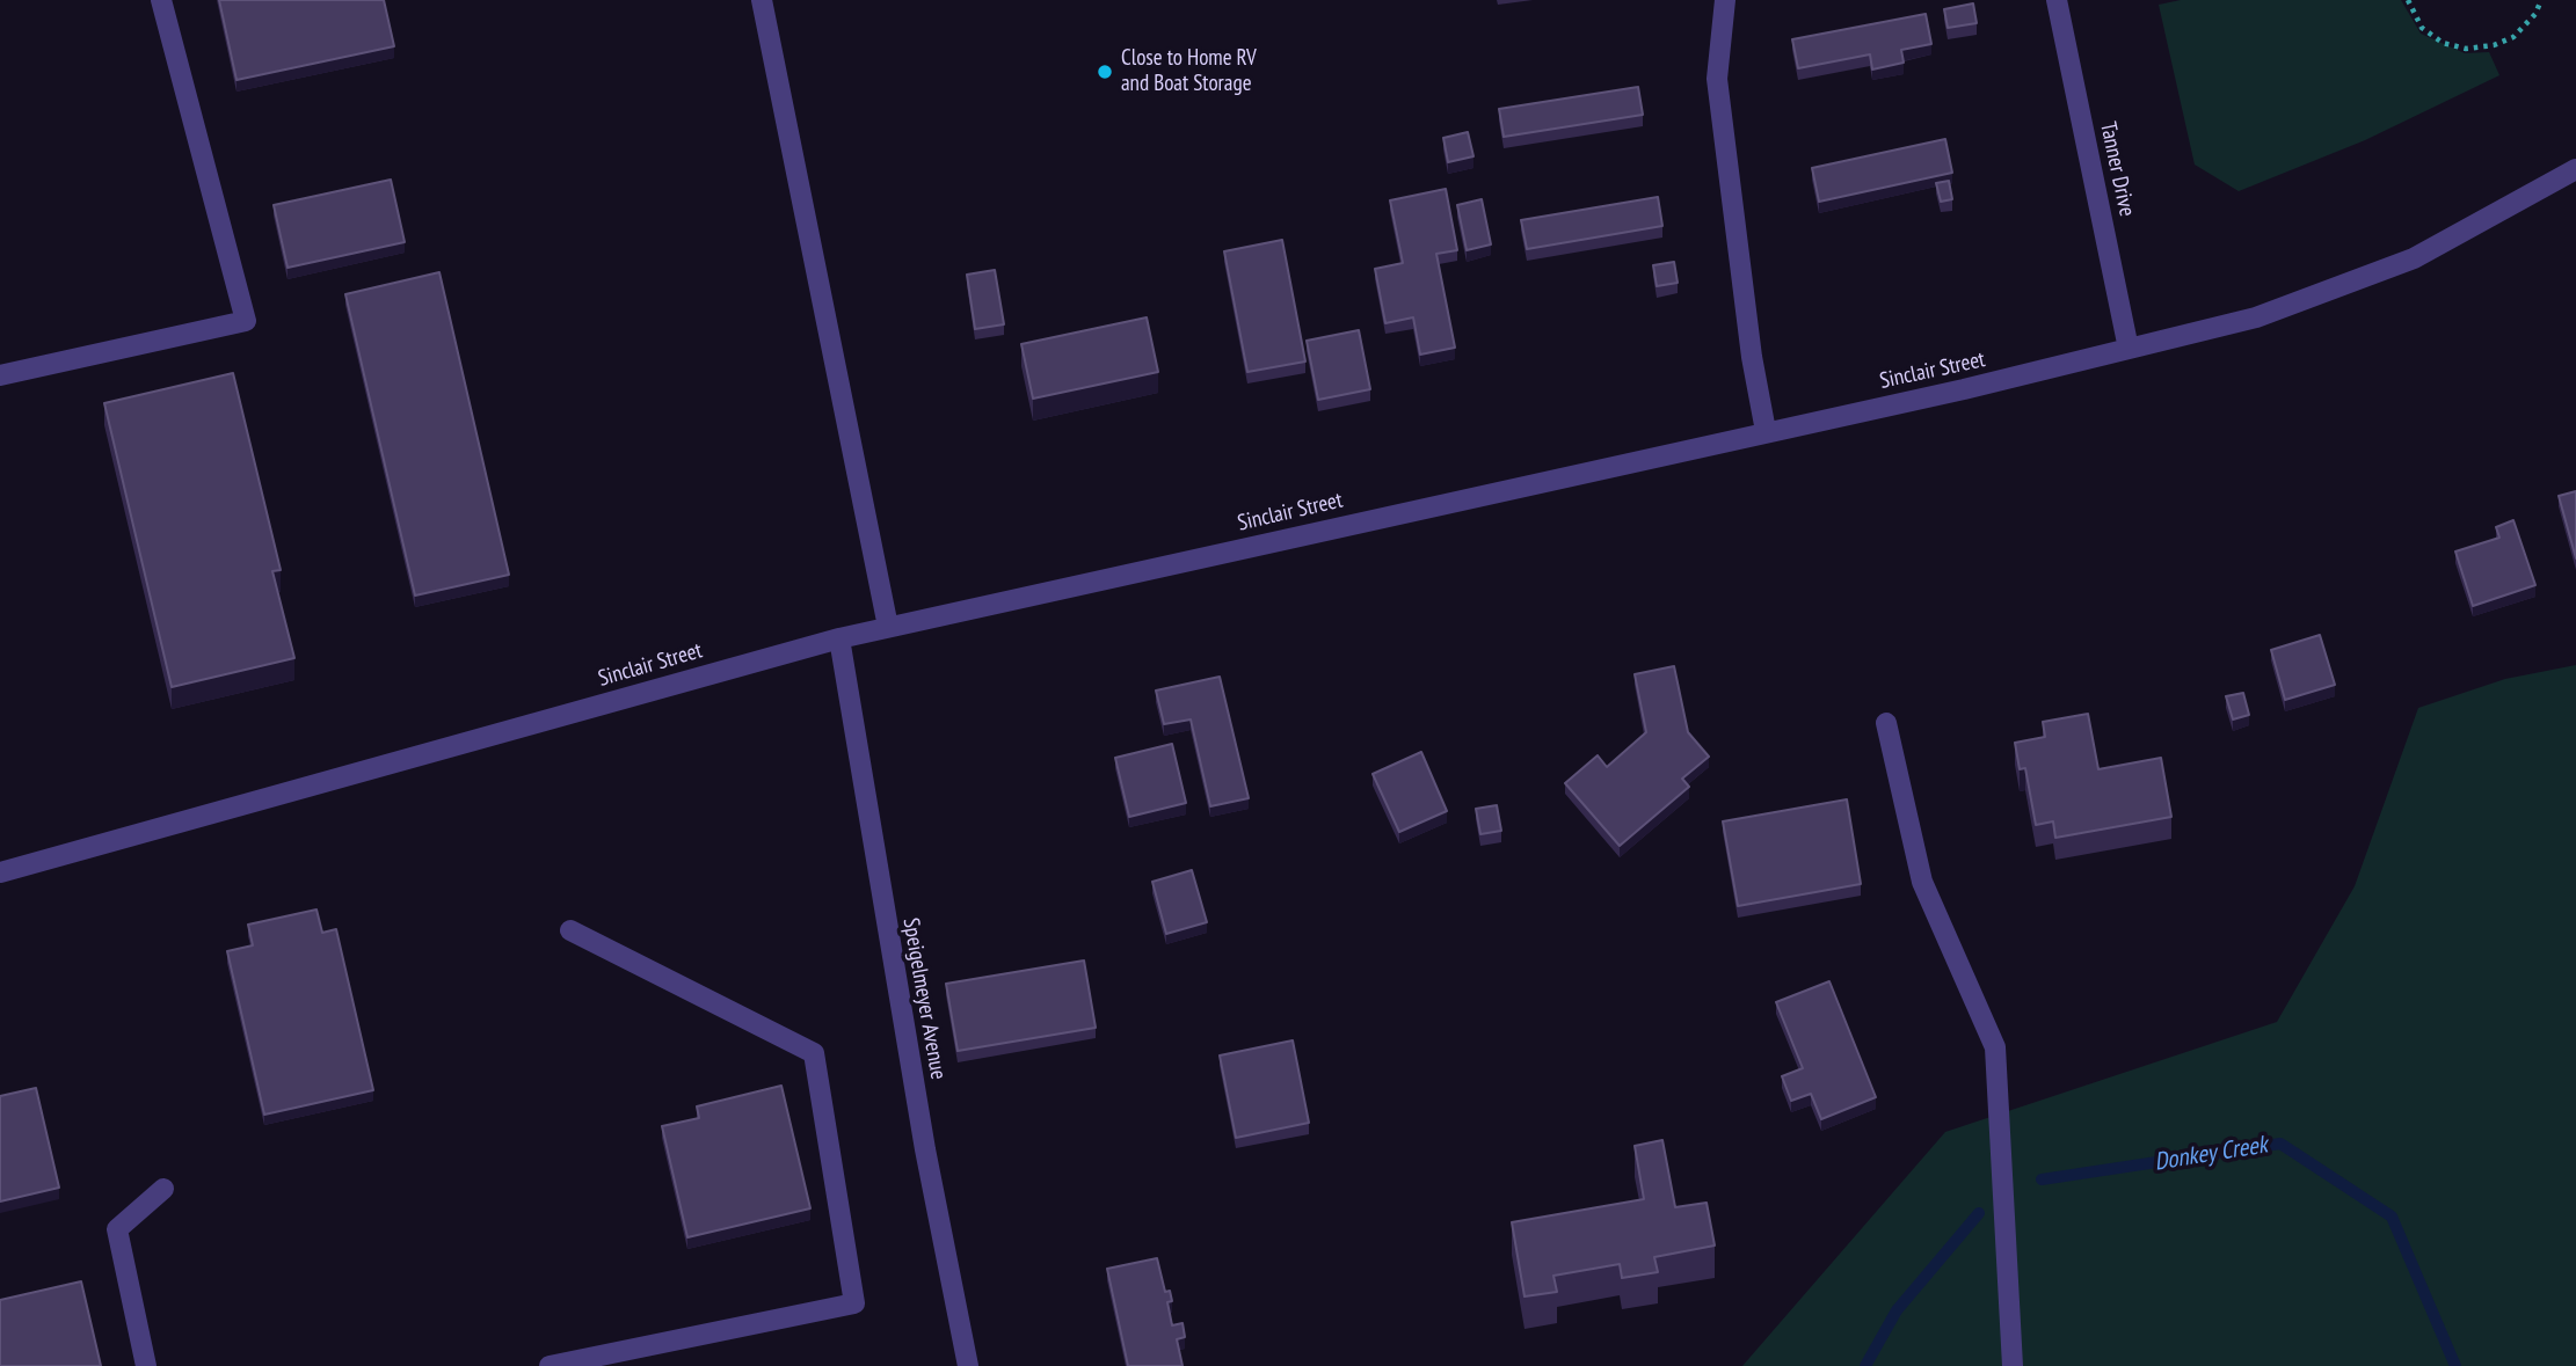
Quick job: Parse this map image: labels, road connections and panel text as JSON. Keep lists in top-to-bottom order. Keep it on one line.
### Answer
{"streets":{"street":["Tanner Drive","Sinclair Street","Speigelmeyer Avenue"]},"crossings":[["Tanner Drive","Sinclair Street"],["Sinclair Street","Speigelmeyer Avenue"]],"water":["Donkey Creek"],"places":["Close to Home RV and Boat Storage"]}
